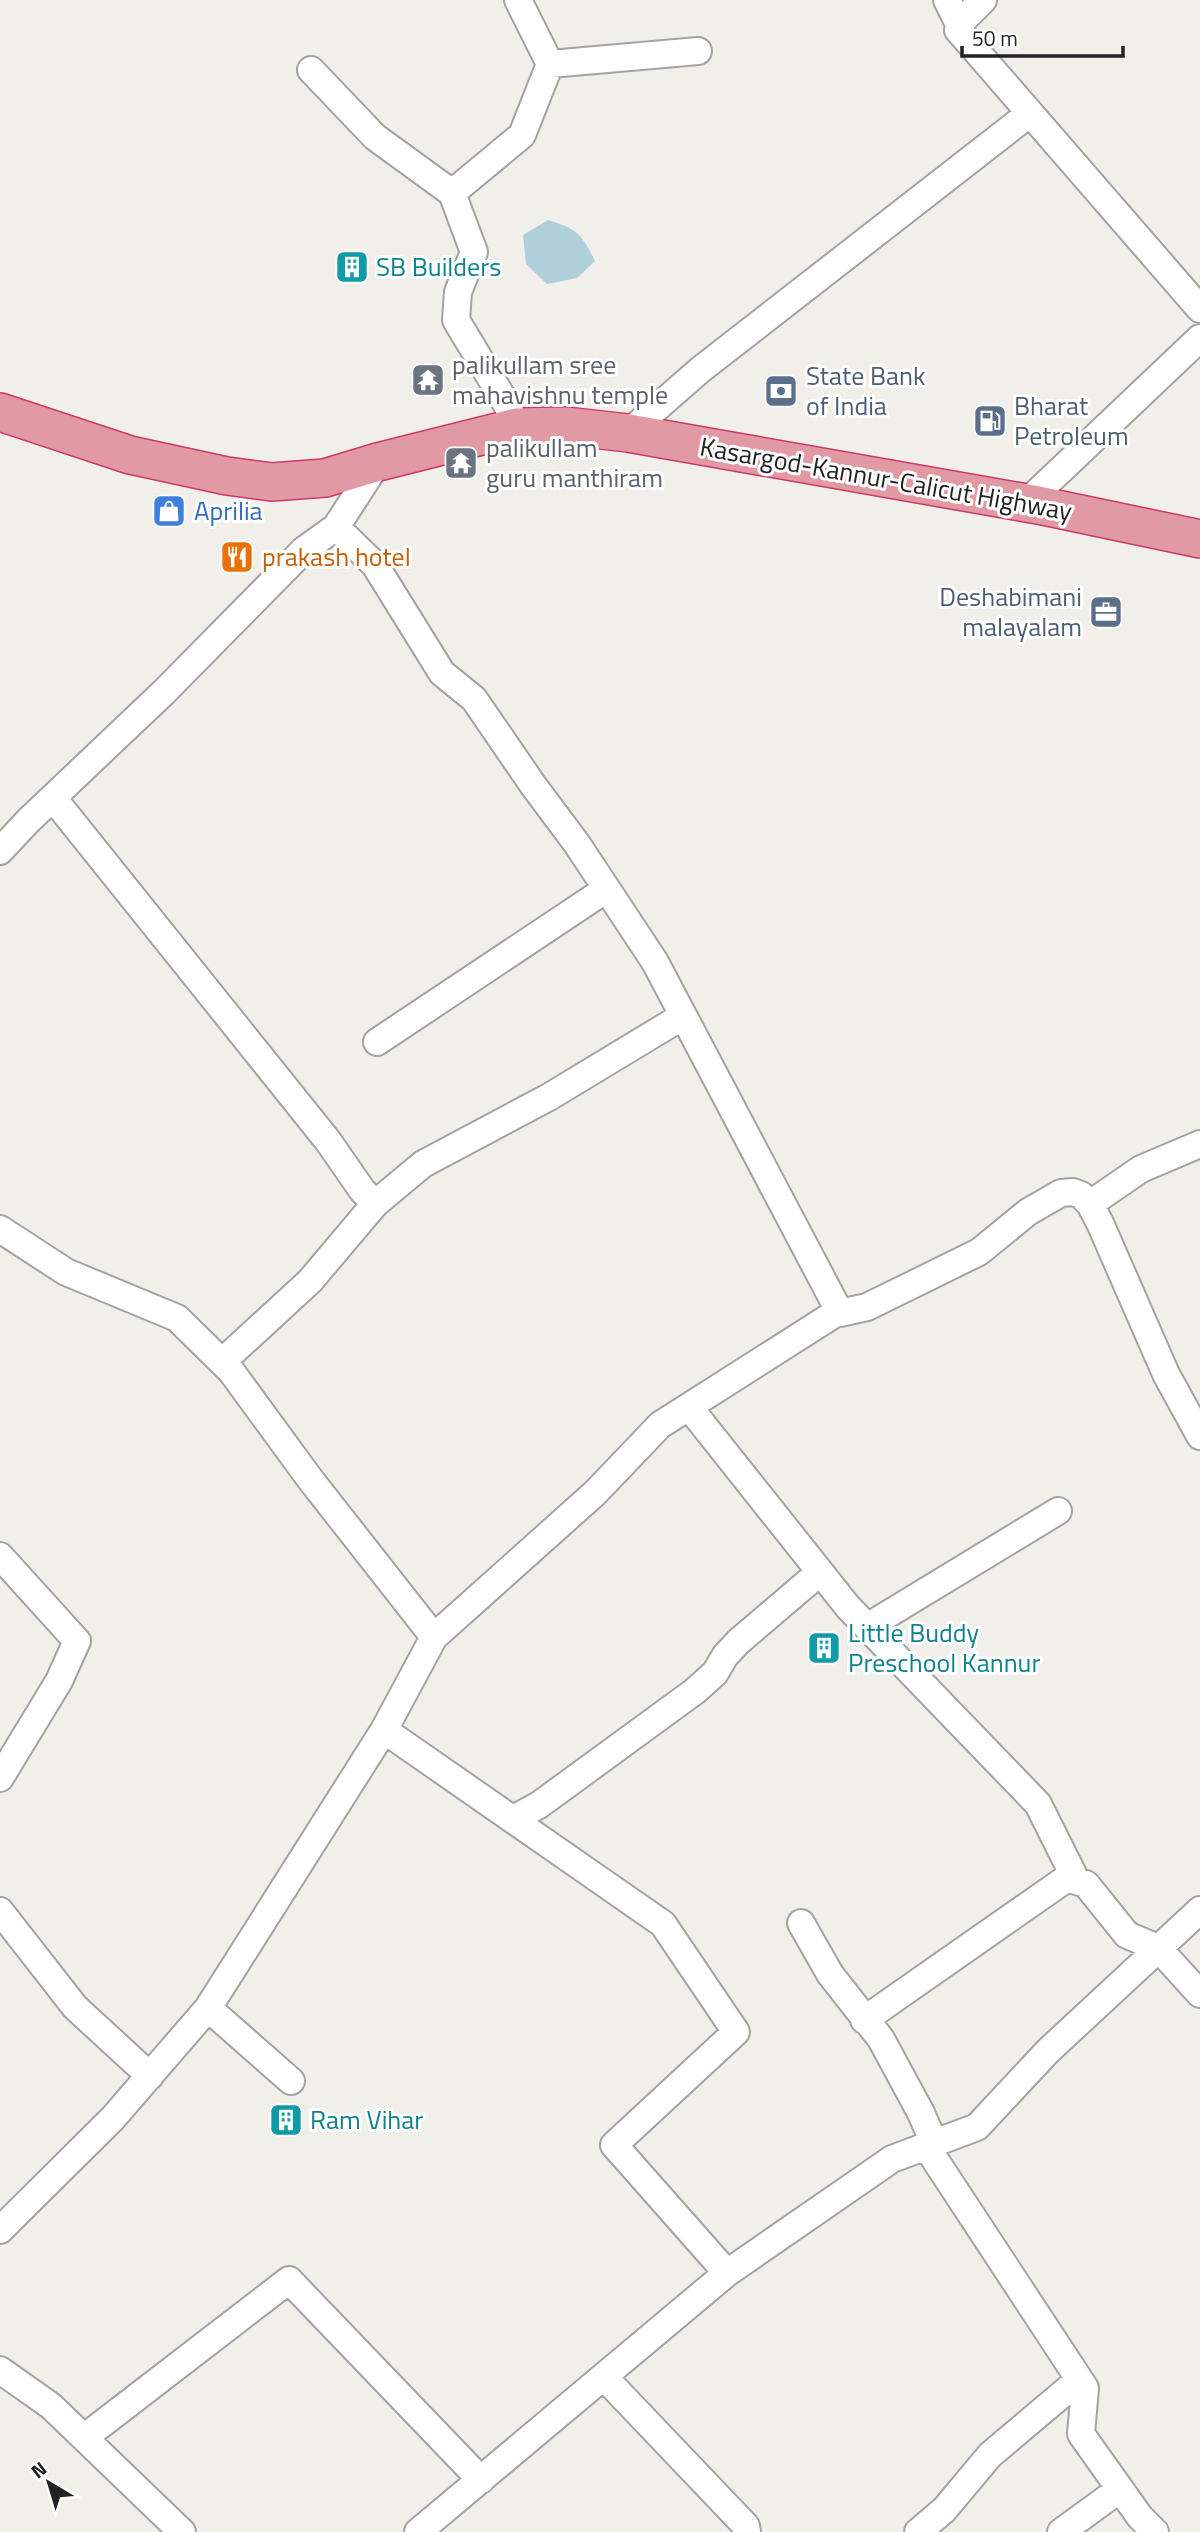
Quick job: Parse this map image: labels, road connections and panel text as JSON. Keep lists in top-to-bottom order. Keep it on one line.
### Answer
{"streets":{"highway":["Kasargod-Kannur-Calicut Highway"]},"places":{"building":["SB Builders","Little Buddy Preschool Kannur","Ram Vihar"],"temple":["palikullam sree mahavishnu temple","palikullam guru manthiram"],"bank":["State Bank of India"],"fuel station":["Bharat Petroleum"],"shop":["Aprilia"],"restaurant":["prakash hotel"],"office":["Deshabimani malayalam"]},"scale_bar":"50 m","north":"top left"}
